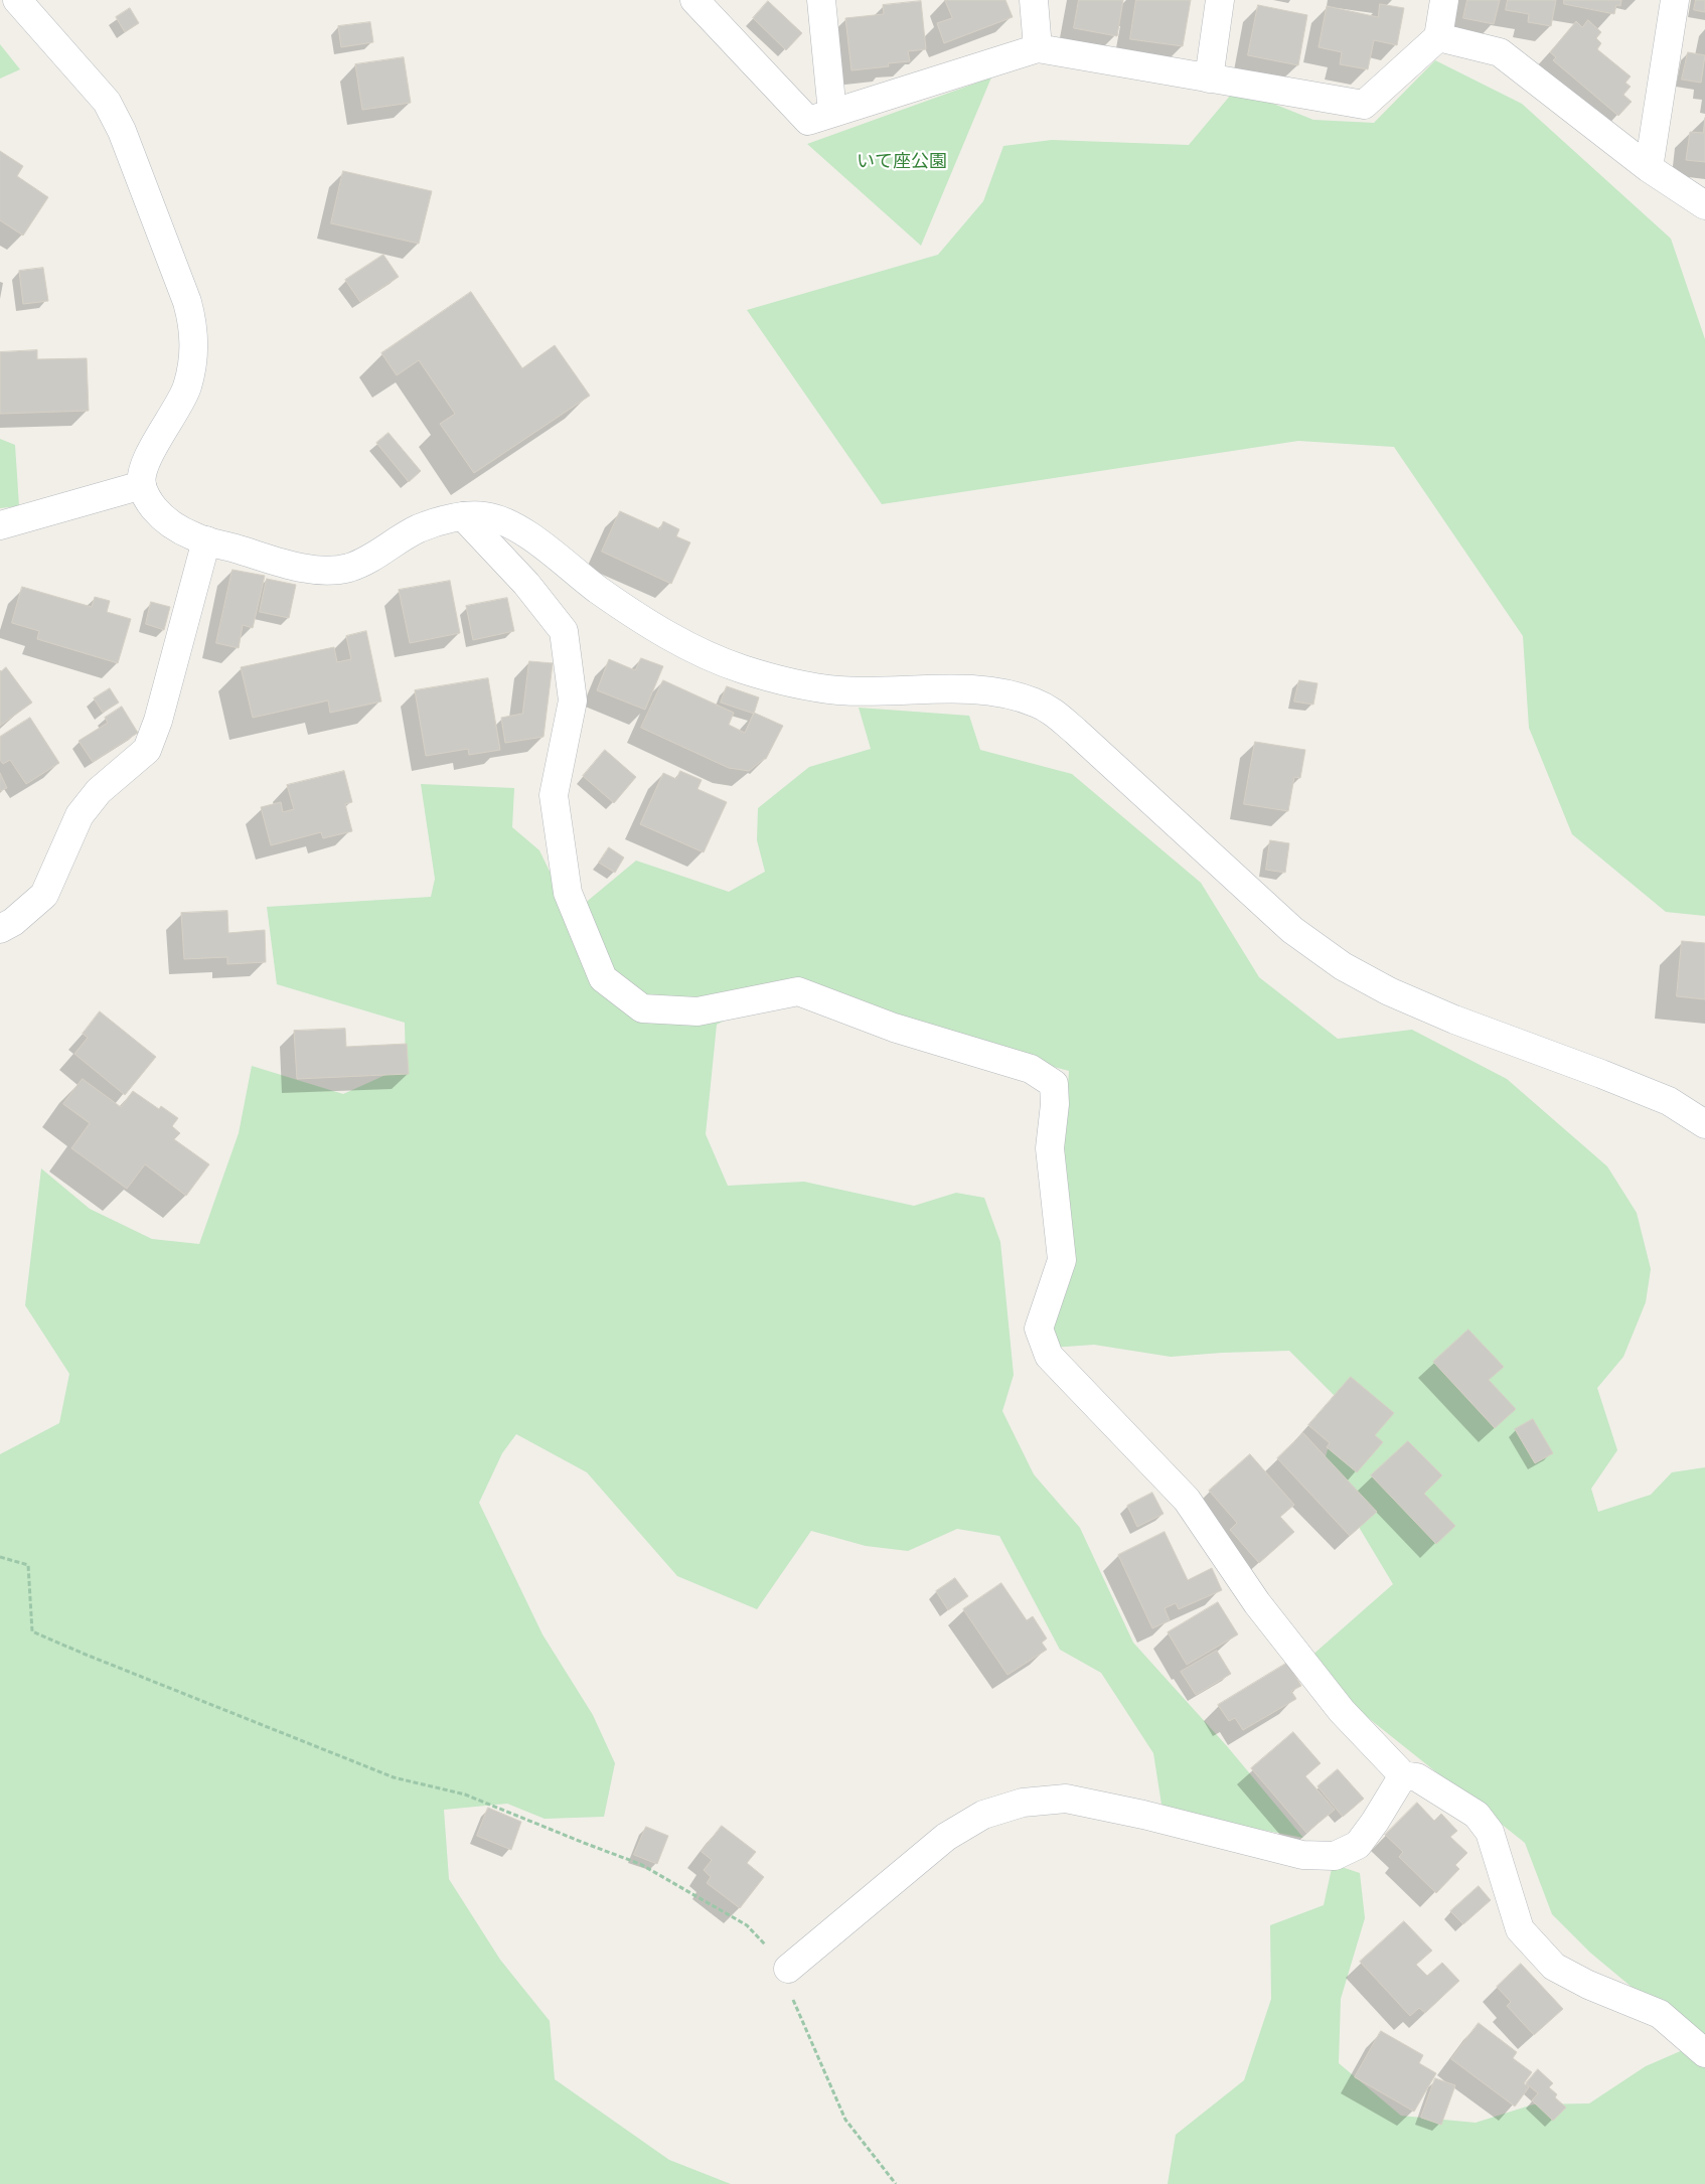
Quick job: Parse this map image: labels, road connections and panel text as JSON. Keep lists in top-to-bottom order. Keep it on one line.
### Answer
{"parks":["いて座公園"]}
